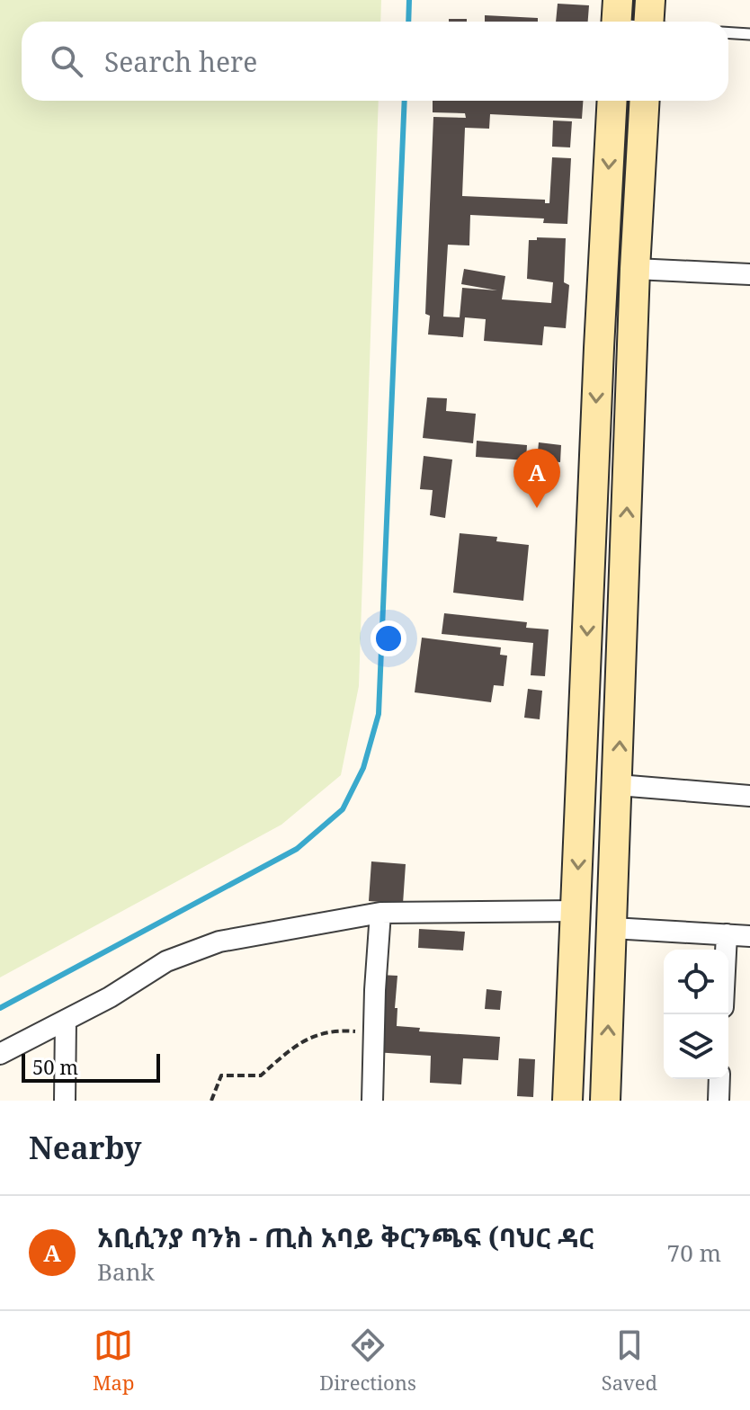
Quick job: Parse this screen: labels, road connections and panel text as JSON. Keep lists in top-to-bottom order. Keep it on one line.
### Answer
{"scale_bar":"50 m","page":{"search":"Search here","pins":"A","scale":"50 m","heading":"Nearby","list":[{"mark":"A","name":"አቢሲንያ ባንክ - ጢስ አባይ ቅርንጫፍ (ባህር ዳር","note":"Bank","value":"70 m"}],"nav":["Map","Directions","Saved"]}}
